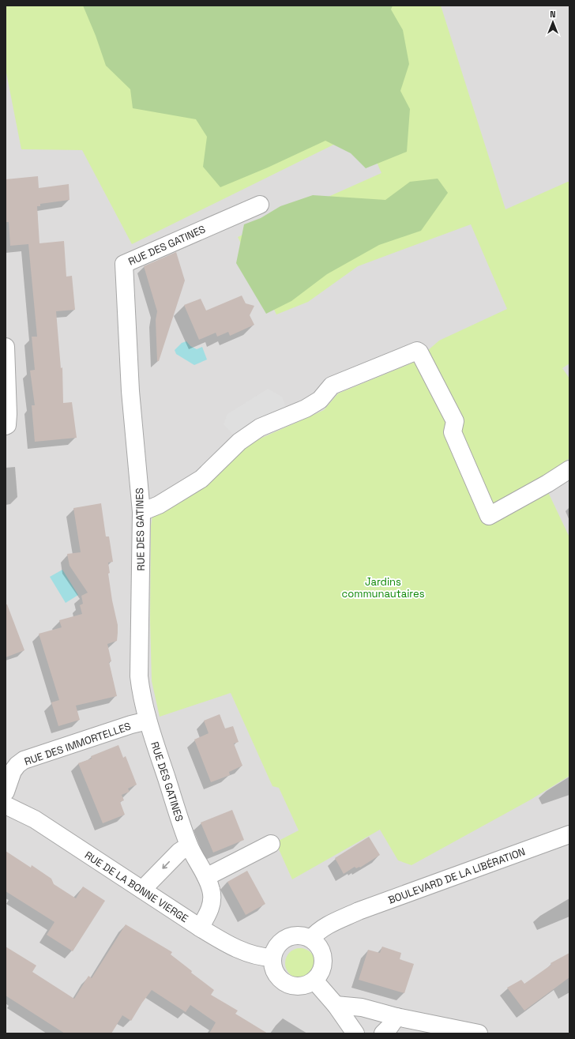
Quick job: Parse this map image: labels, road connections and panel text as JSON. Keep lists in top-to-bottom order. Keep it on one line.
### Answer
{"streets":{"street":["RUE DES GATINES","RUE DES IMMORTELLES","BOULEVARD DE LA LIBÉRATION","RUE DE LA BONNE VIERGE"]},"crossings":[["RUE DES GATINES","RUE DES IMMORTELLES"],["RUE DES GATINES","RUE DE LA BONNE VIERGE"],["BOULEVARD DE LA LIBÉRATION","RUE DE LA BONNE VIERGE"]],"parks":["Jardins communautaires"],"north":"top"}
